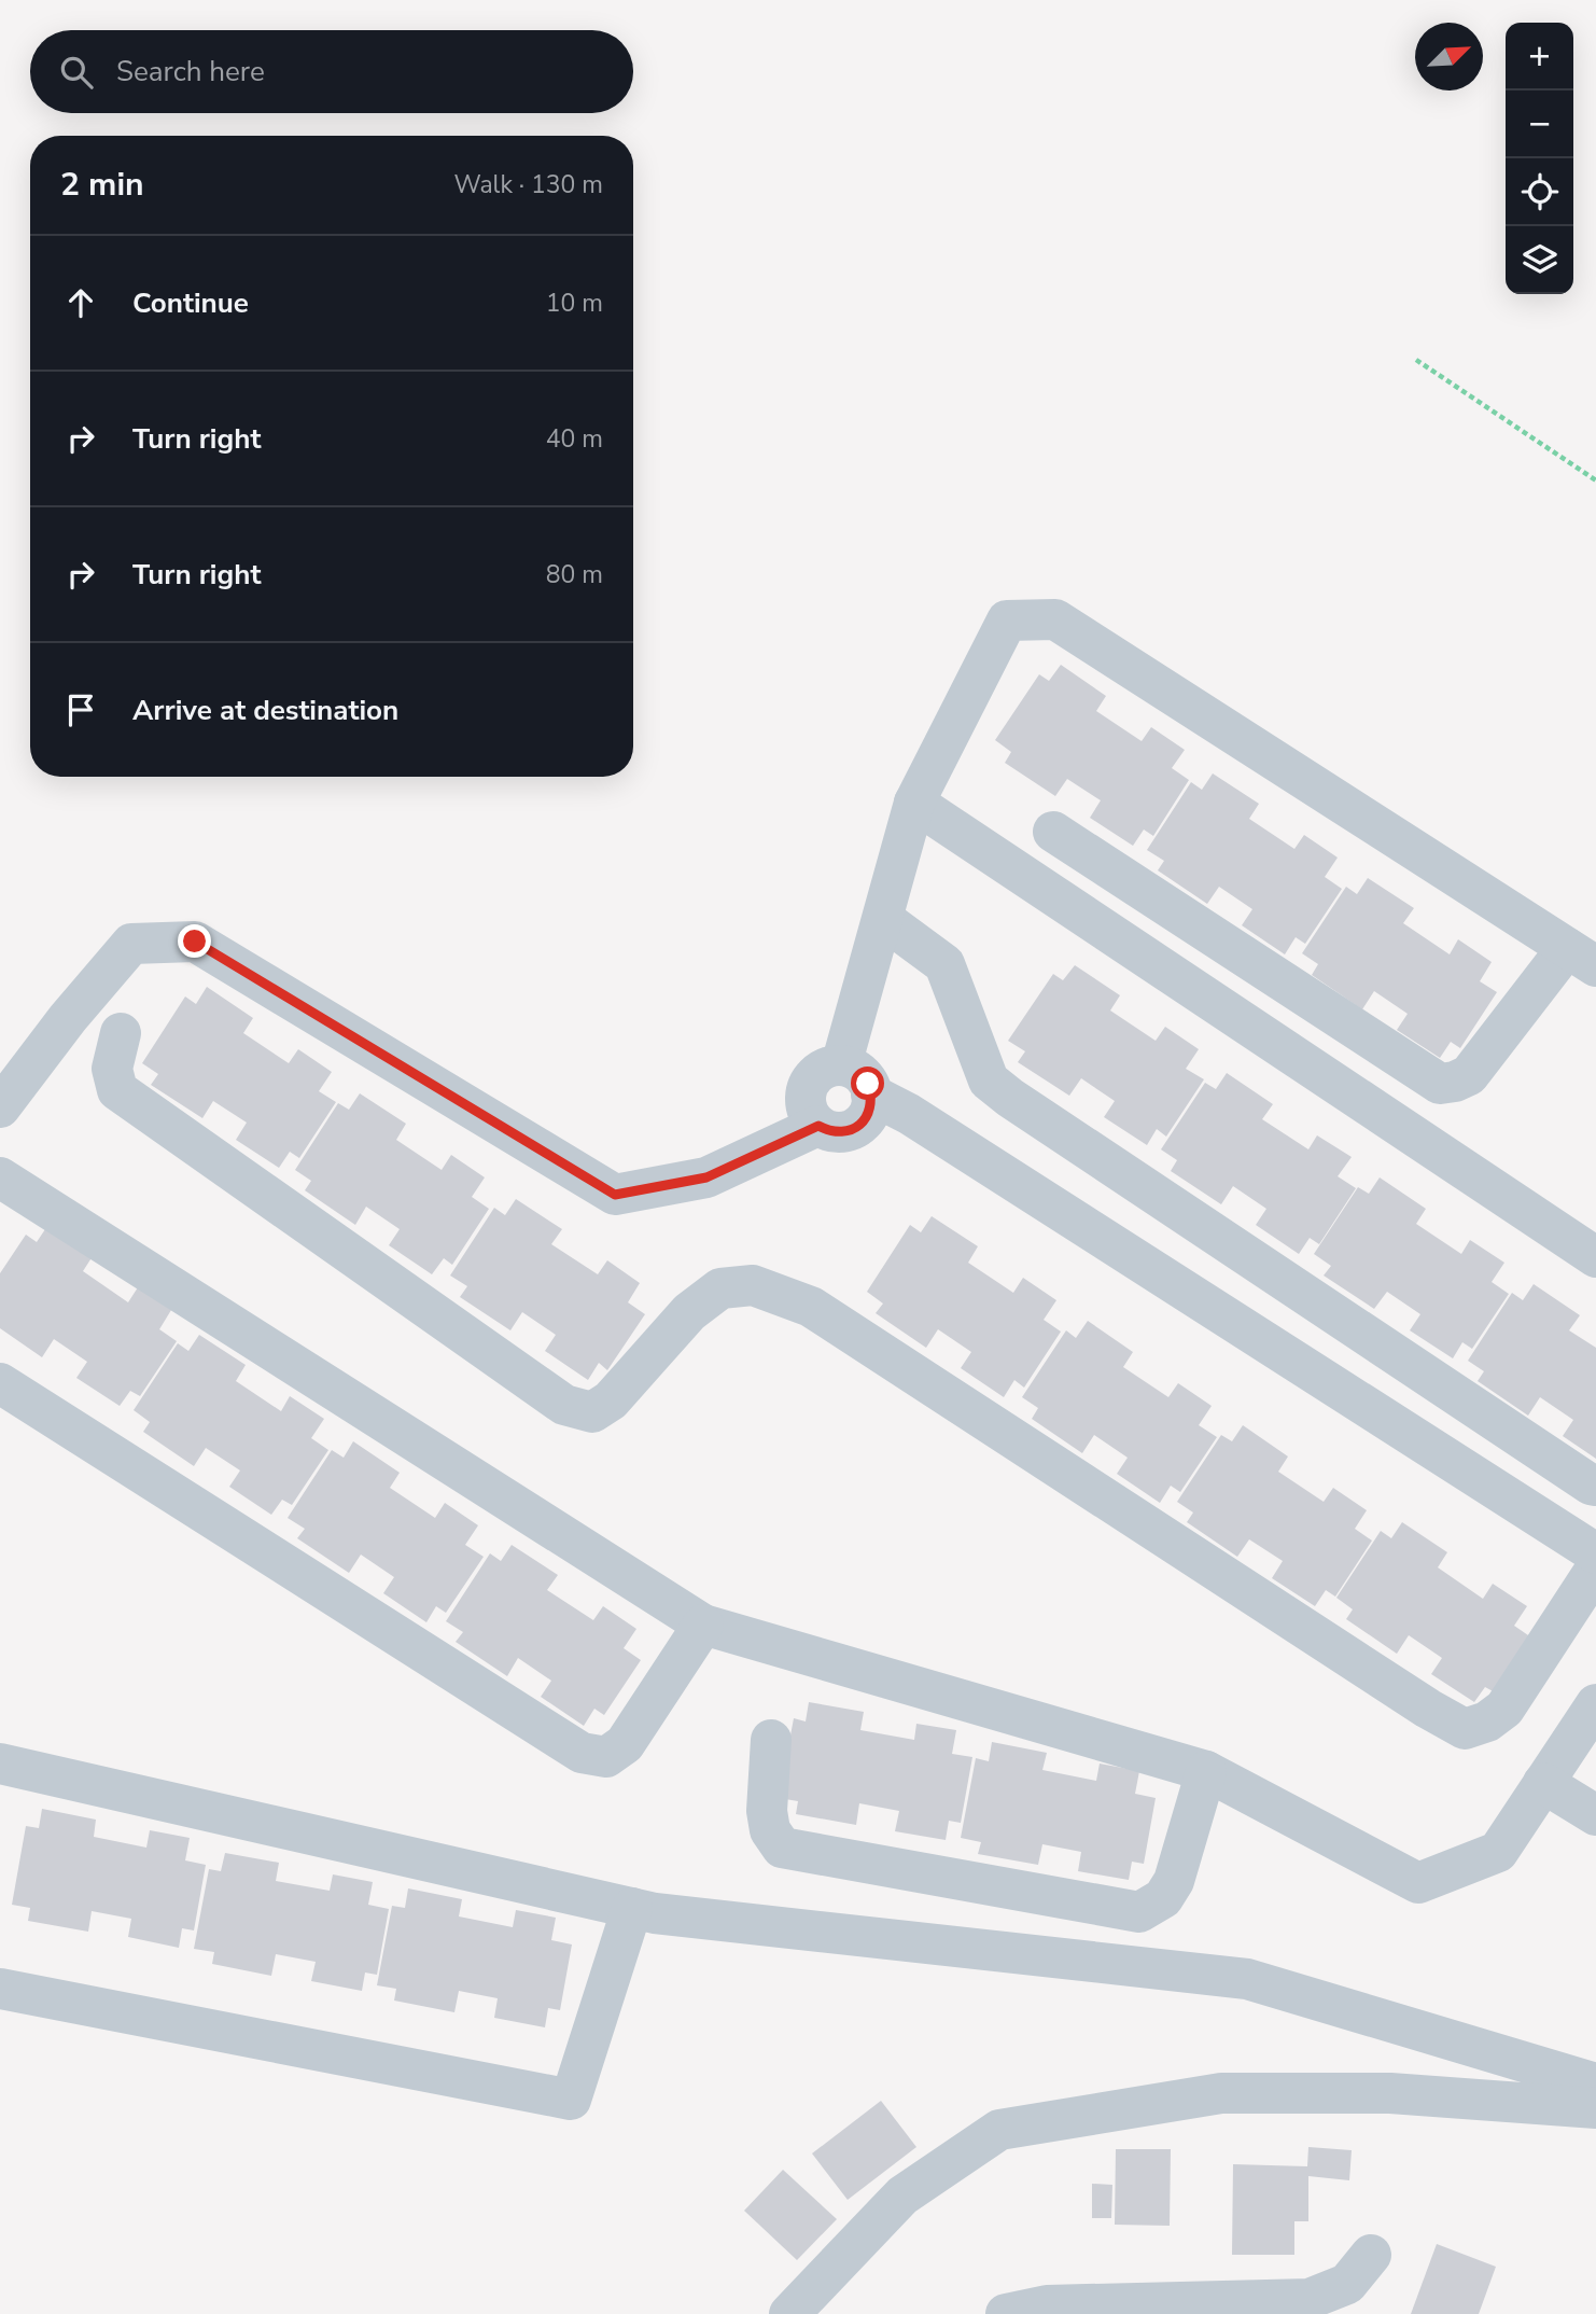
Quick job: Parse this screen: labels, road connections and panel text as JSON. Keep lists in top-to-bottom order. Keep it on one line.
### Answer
{"north":"top right","page":{"map_buttons":["+","−"],"search":"Search here","heading":["2 min","Walk · 130 m"],"list":[["Continue","10 m"],["Turn right","40 m"],["Turn right","80 m"],"Arrive at destination"]}}
